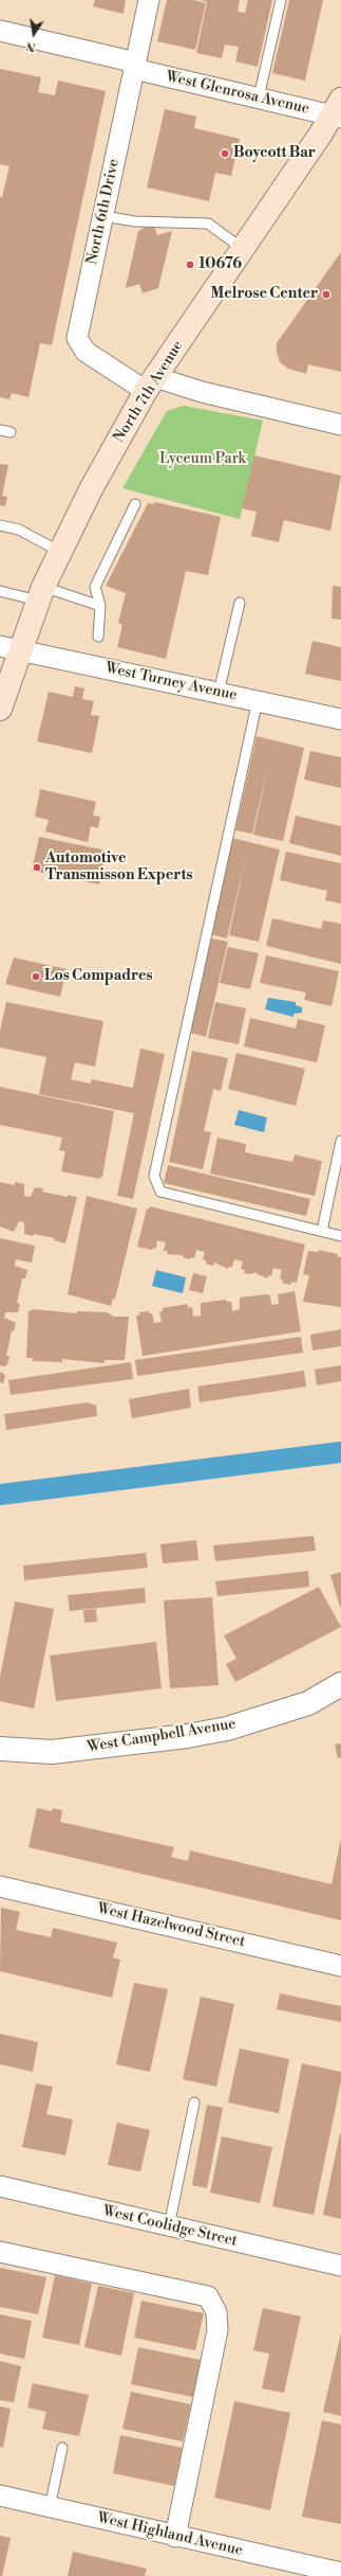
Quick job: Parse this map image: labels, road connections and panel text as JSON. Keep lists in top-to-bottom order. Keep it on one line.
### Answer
{"streets":{"main road":["North 7th Avenue"],"street":["West Glenrosa Avenue","North 6th Drive","West Turney Avenue","West Campbell Avenue","West Hazelwood Street","West Coolidge Street","West Highland Avenue"]},"crossings":[["West Glenrosa Avenue","North 6th Drive"],["West Glenrosa Avenue","North 7th Avenue"],["North 6th Drive","North 7th Avenue"],["North 7th Avenue","West Turney Avenue"]],"parks":["Lyceum Park"],"places":["Boycott Bar","10676","Melrose Center","Automotive Transmisson Experts","Los Compadres"],"north":"bottom"}
